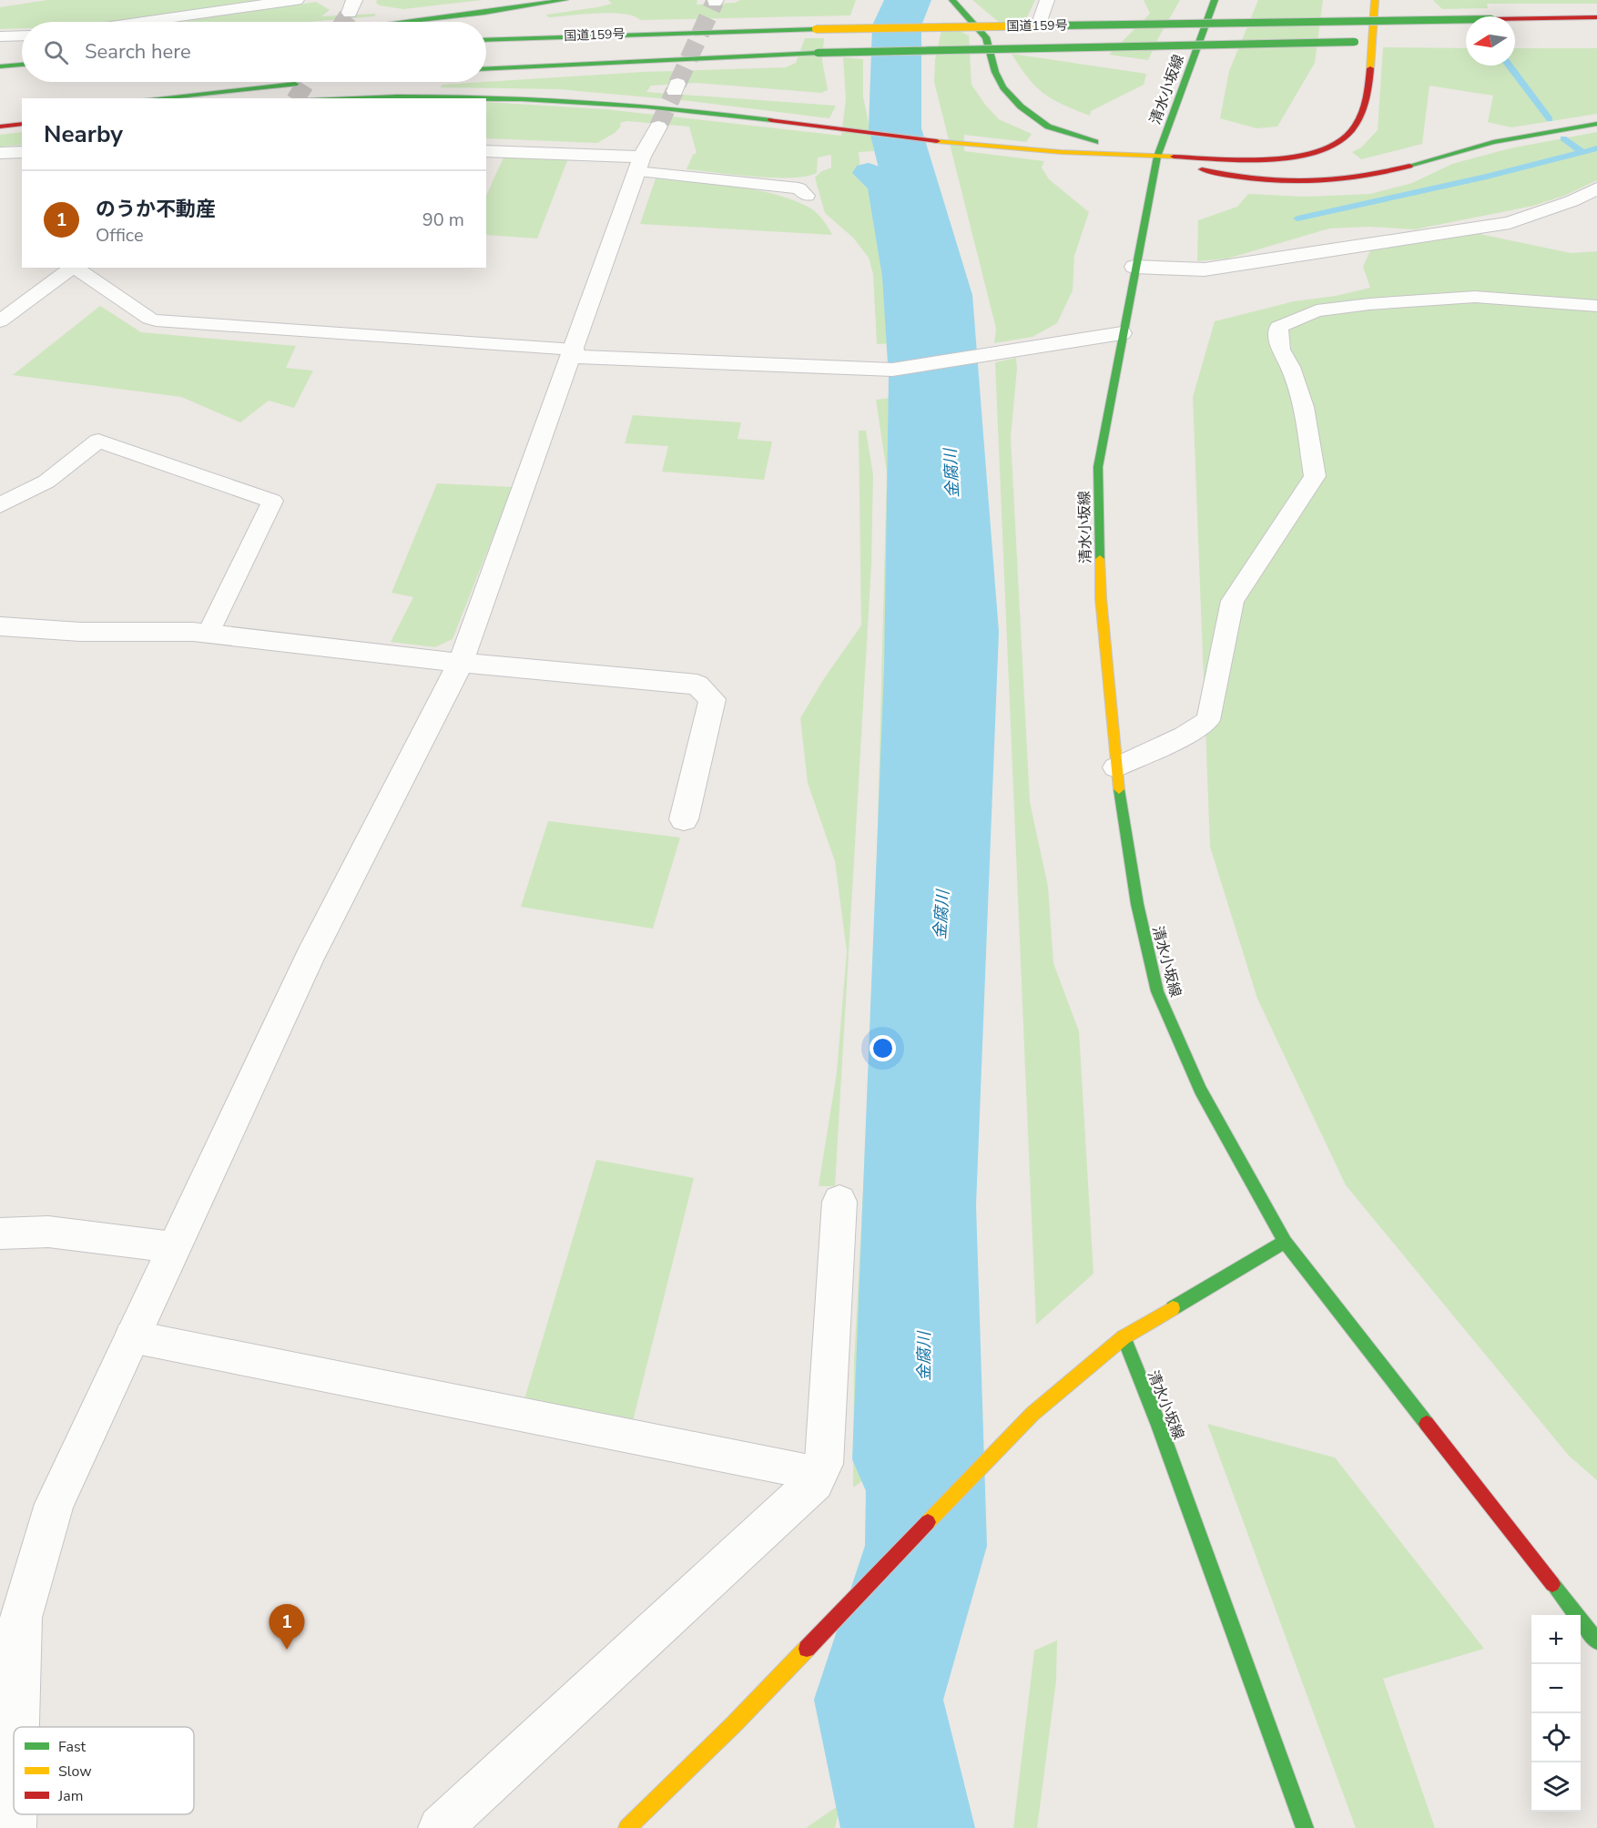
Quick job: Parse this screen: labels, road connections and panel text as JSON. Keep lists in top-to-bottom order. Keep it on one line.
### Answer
{"streets":{"main road":["国道159号","清水小坂線"]},"water":["金腐川"],"legend":["Fast","Slow","Jam"],"north":"left","page":{"search":"Search here","heading":"Nearby","list":[{"mark":"1","name":"のうか不動産","note":"Office","value":"90 m"}],"pins":"1","map_buttons":["+","−"]}}
